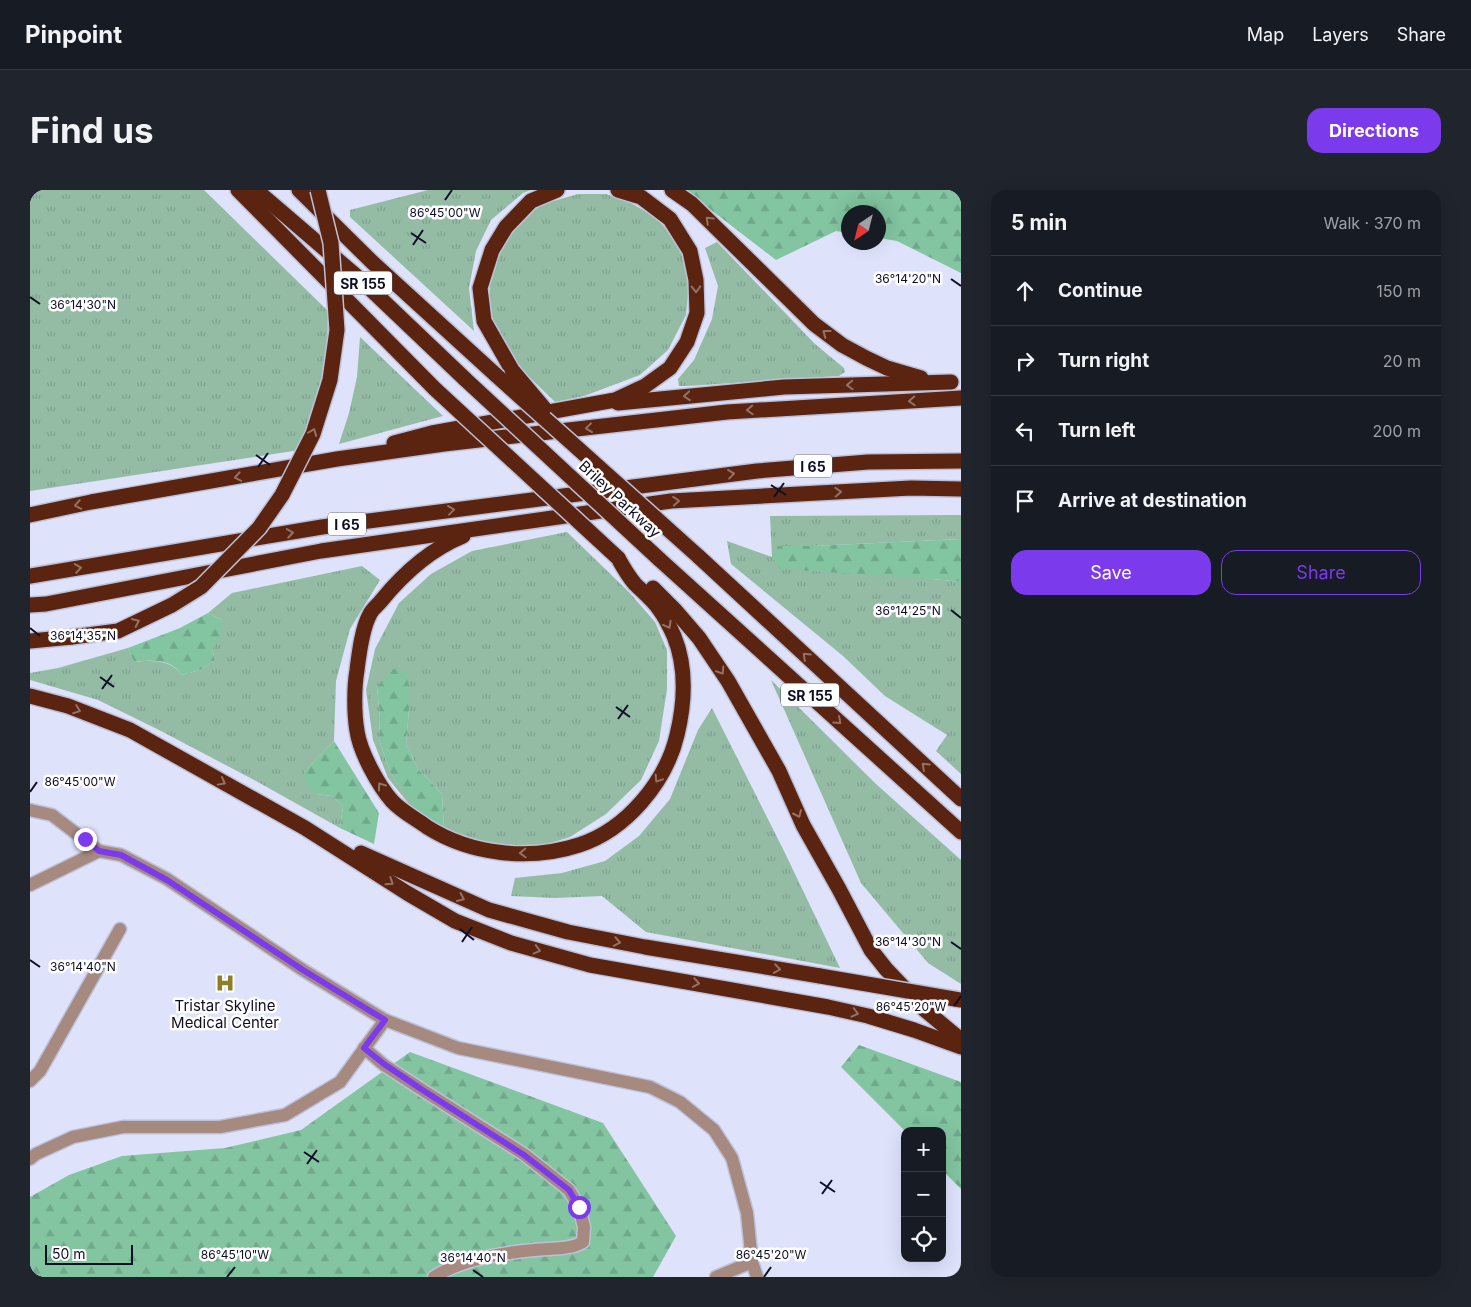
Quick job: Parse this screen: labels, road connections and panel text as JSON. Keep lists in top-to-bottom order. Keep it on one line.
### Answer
{"streets":{"highway":["SR 155","I 65","Briley Parkway"]},"places":{"hospital":["Tristar Skyline Medical Center"]},"scale_bar":"50 m","north":"bottom left","page":{"header":"Pinpoint","nav":["Map","Layers","Share"],"buttons":["Directions",["Save","Share"]],"title":"Find us","heading":["5 min","Walk · 370 m"],"list":[["Continue","150 m"],["Turn right","20 m"],["Turn left","200 m"],"Arrive at destination"],"map_buttons":["+","−"],"scale":"50 m"},"coordinates":["86°45'00\"W","36°14'20\"N","36°14'30\"N","36°14'25\"N","36°14'35\"N","36°14'40\"N","86°45'20\"W","86°45'10\"W"]}
